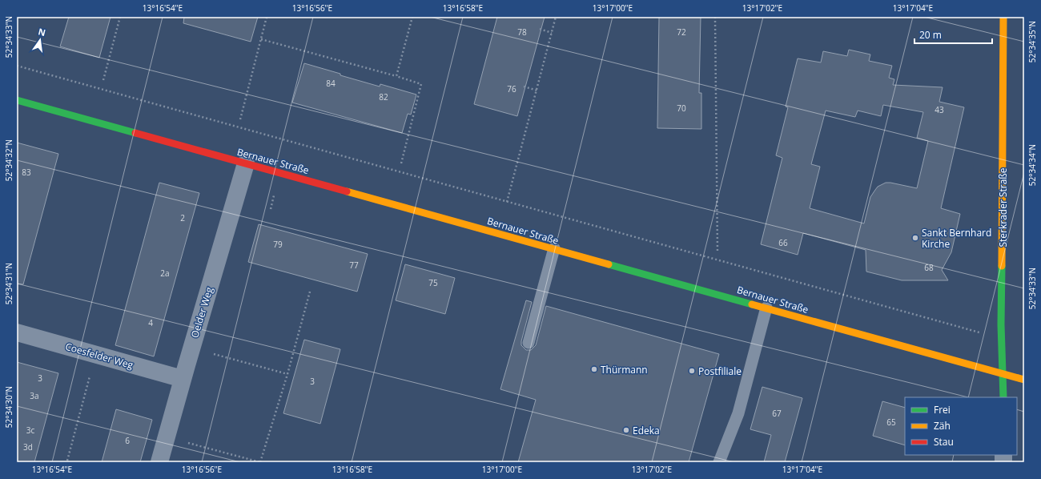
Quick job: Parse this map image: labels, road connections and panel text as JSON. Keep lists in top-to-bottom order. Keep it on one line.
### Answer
{"streets":{"main road":["Bernauer Straße","Sterkrader Straße"],"street":["Oelder Weg","Coesfelder Weg"]},"crossings":[["Bernauer Straße","Sterkrader Straße"],["Bernauer Straße","Oelder Weg"],["Oelder Weg","Coesfelder Weg"]],"places":["Sankt Bernhard Kirche","Thürmann","Postfiliale","Edeka"],"house_numbers":["78","72","84","76","82","70","43","83","2","66","79","77","68","2a","75","4","3","3","3a","67","65","3c","6","3d"],"legend":["Frei","Zäh","Stau"],"scale_bar":"20 m","north":"top","coordinates":["13°16'54\"E","13°16'56\"E","13°16'58\"E","13°17'00\"E","13°17'02\"E","13°17'04\"E","52°34'33\"N","52°34'35\"N","52°34'32\"N","52°34'34\"N","52°34'31\"N","52°34'30\"N"]}
